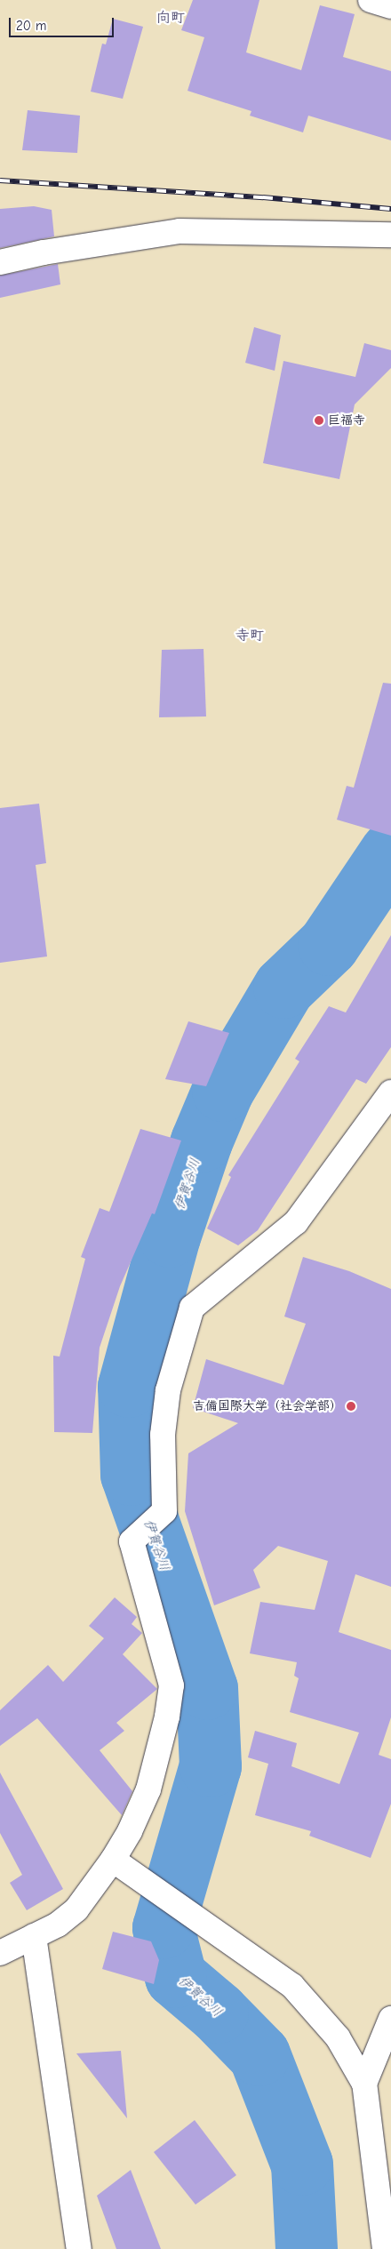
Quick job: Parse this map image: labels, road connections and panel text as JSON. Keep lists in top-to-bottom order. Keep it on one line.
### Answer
{"districts":["向町","寺町"],"water":["伊賀谷川"],"places":["巨福寺","吉備国際大学（社会学部）"],"scale_bar":"20 m"}
